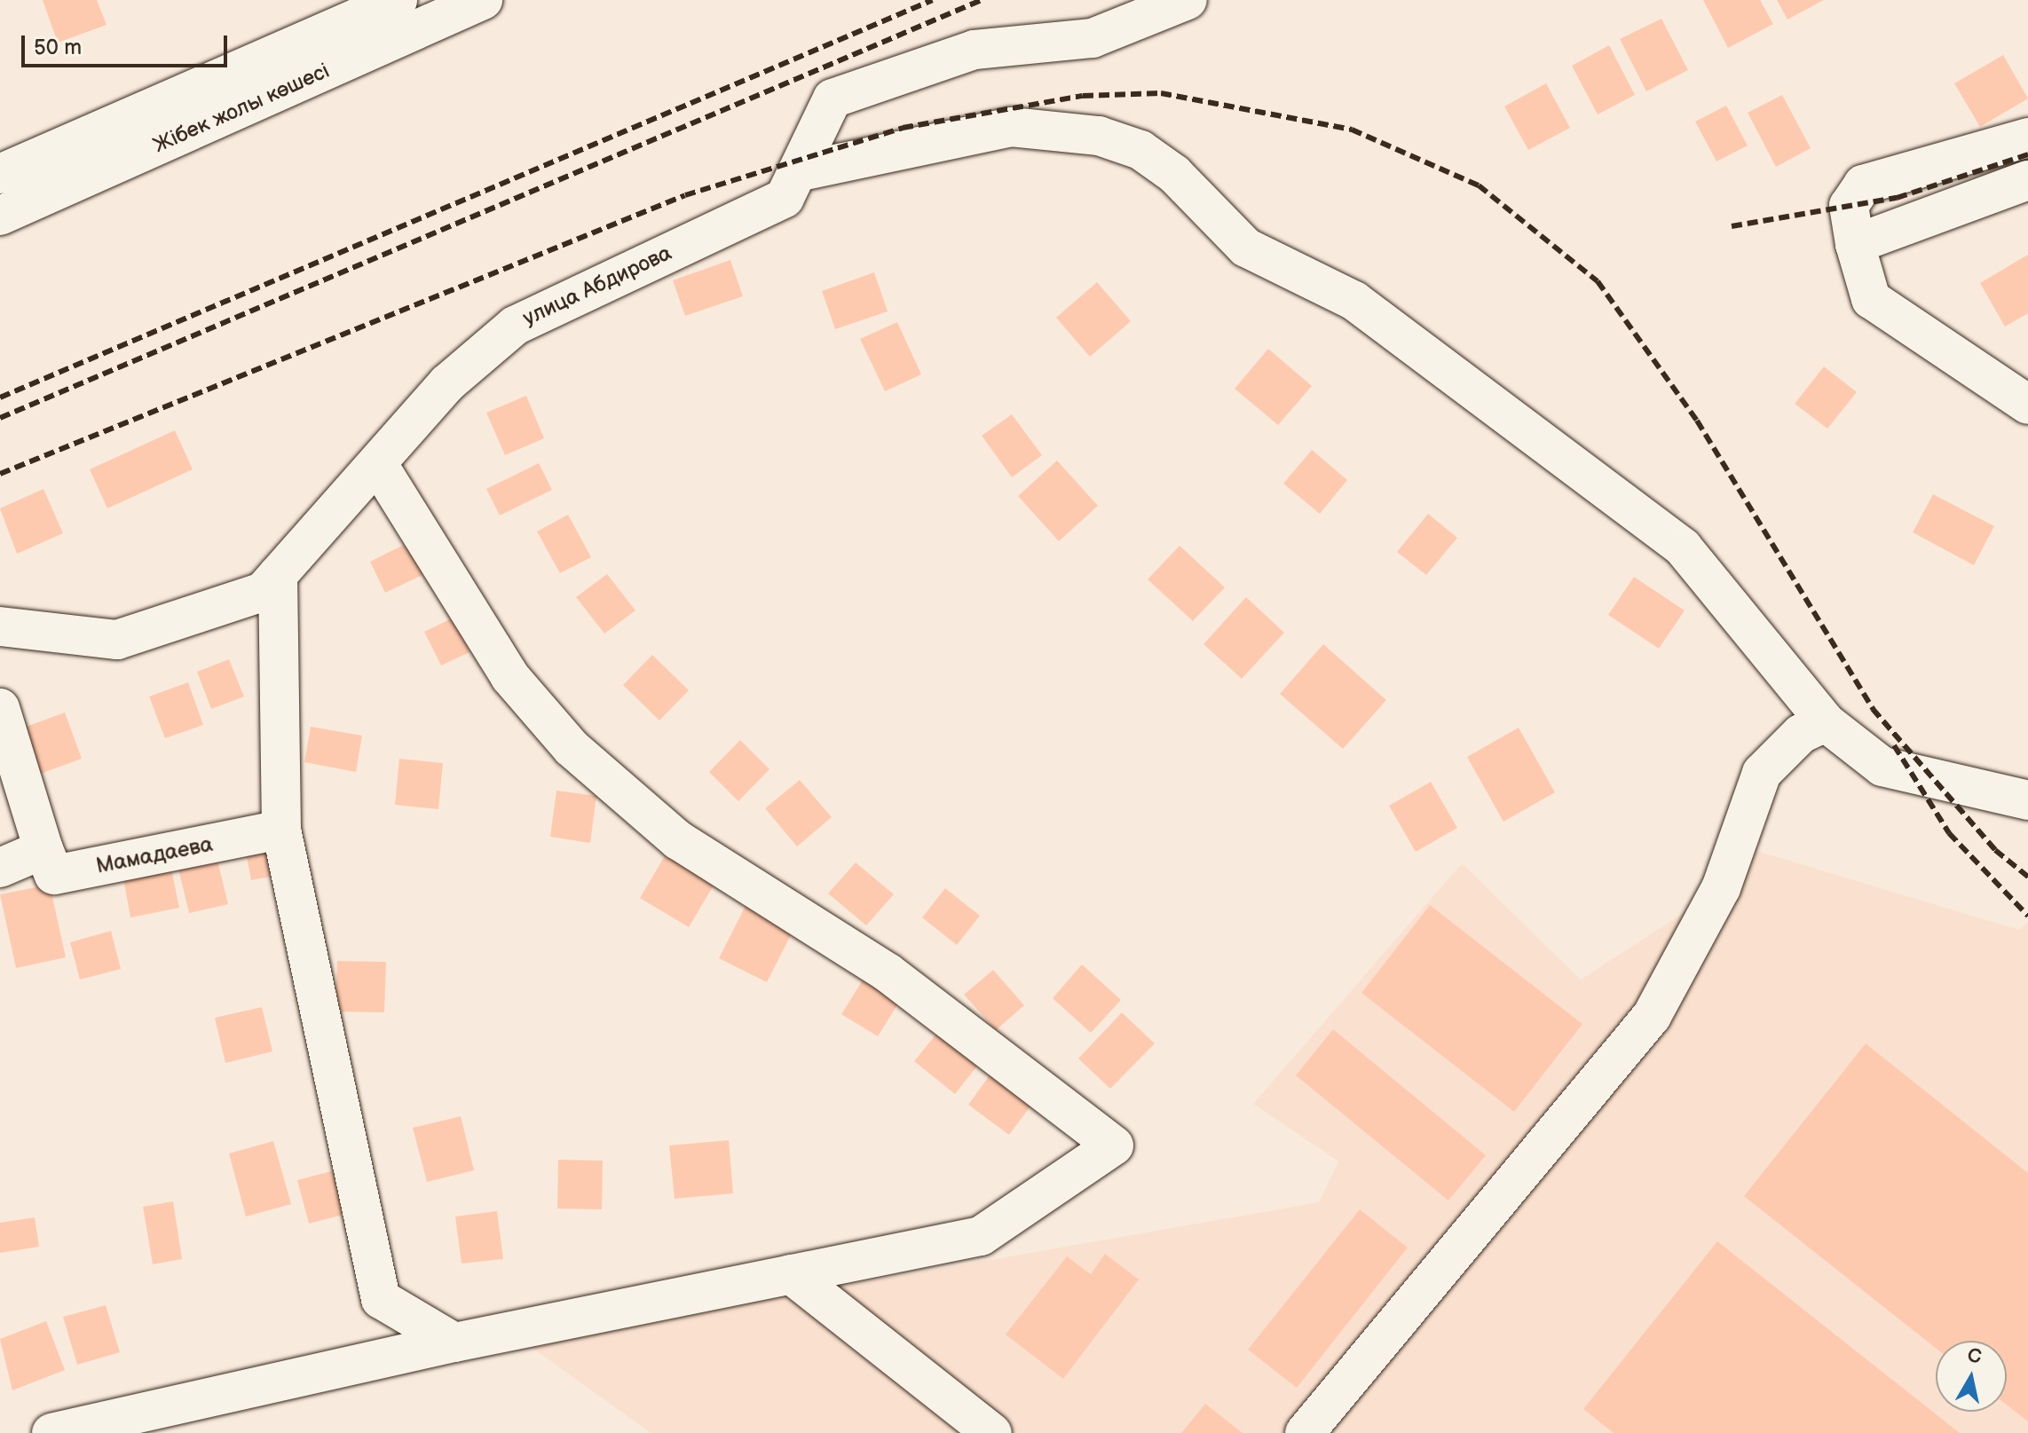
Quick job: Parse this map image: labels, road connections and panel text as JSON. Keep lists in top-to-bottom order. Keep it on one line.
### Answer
{"streets":{"street":["Жібек жолы көшесі","улица Абдирова","Мамадаева"]},"scale_bar":"50 m","north":"top"}
